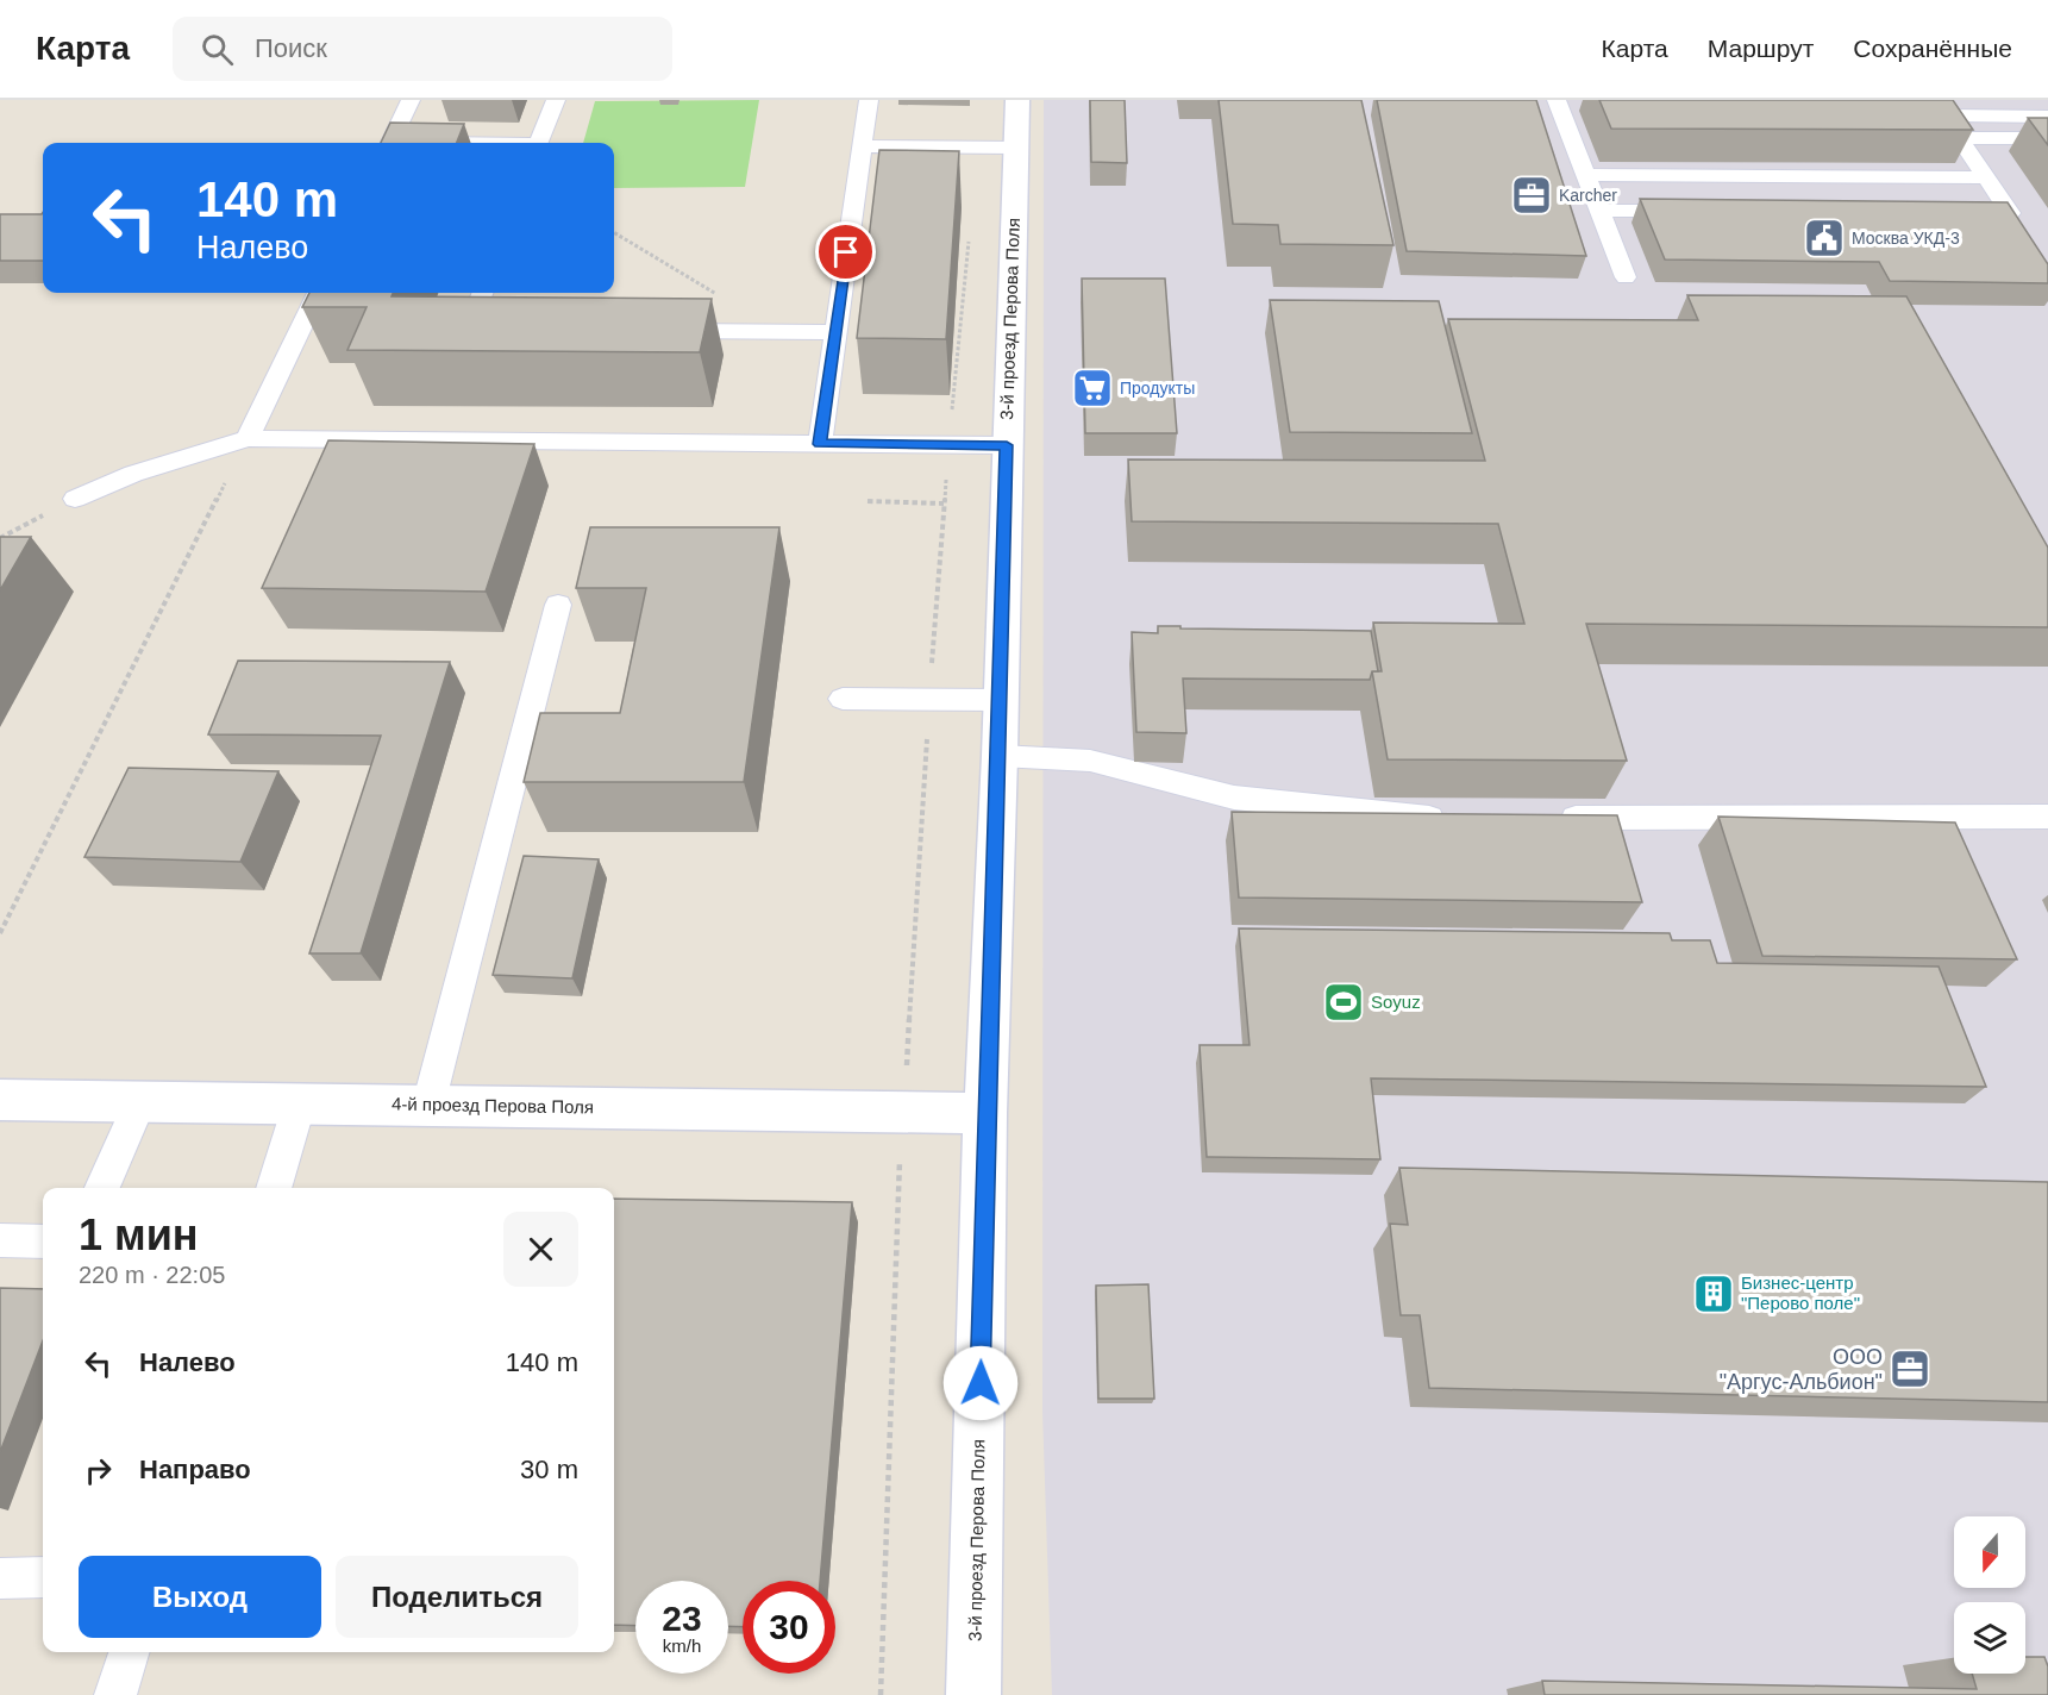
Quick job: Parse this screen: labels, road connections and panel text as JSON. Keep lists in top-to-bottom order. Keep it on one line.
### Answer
{"streets":{"street":["3-й проезд Перова Поля","4-й проезд Перова Поля"]},"crossings":[["3-й проезд Перова Поля","4-й проезд Перова Поля"]],"places":{"office":["Karcher","ООО \"Аргус-Альбион\""],"public building":["Москва УКД-3"],"supermarket":["Продукты"],"sports":["Soyuz"],"building":["Бизнес-центр \"Перово поле\""]},"north":"bottom","page":{"header":"Карта","search":"Поиск","nav":["Карта","Маршрут","Сохранённые"],"turn":["140 m","Налево"],"heading":["1 мин","220 m · 22:05"],"list":[{"name":"Налево","value":"140 m"},{"name":"Направо","value":"30 m"}],"buttons":["Выход","Поделиться"],"speed":"23 km/h","limit":"30"}}
